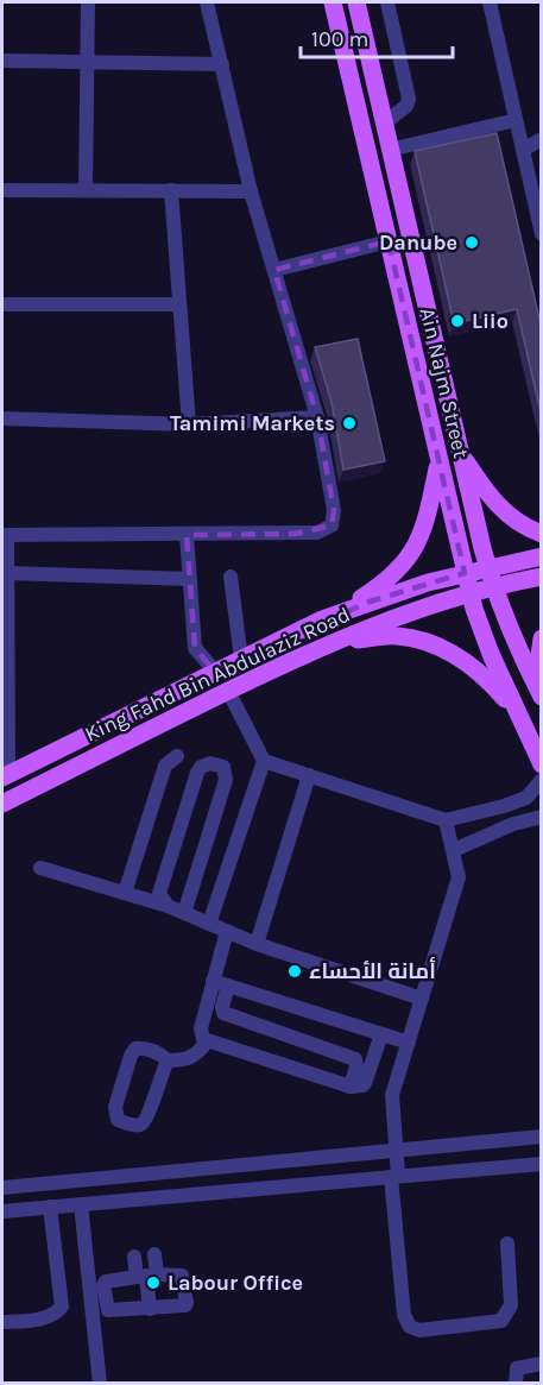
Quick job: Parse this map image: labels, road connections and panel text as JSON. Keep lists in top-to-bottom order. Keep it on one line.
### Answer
{"streets":{"main road":["Ain Najm Street","King Fahd Bin Abdulaziz Road"]},"crossings":[["Ain Najm Street","King Fahd Bin Abdulaziz Road"]],"places":["Danube","Liio","Tamimi Markets","أمانة الأحساء","Labour Office"],"scale_bar":"100 m"}
